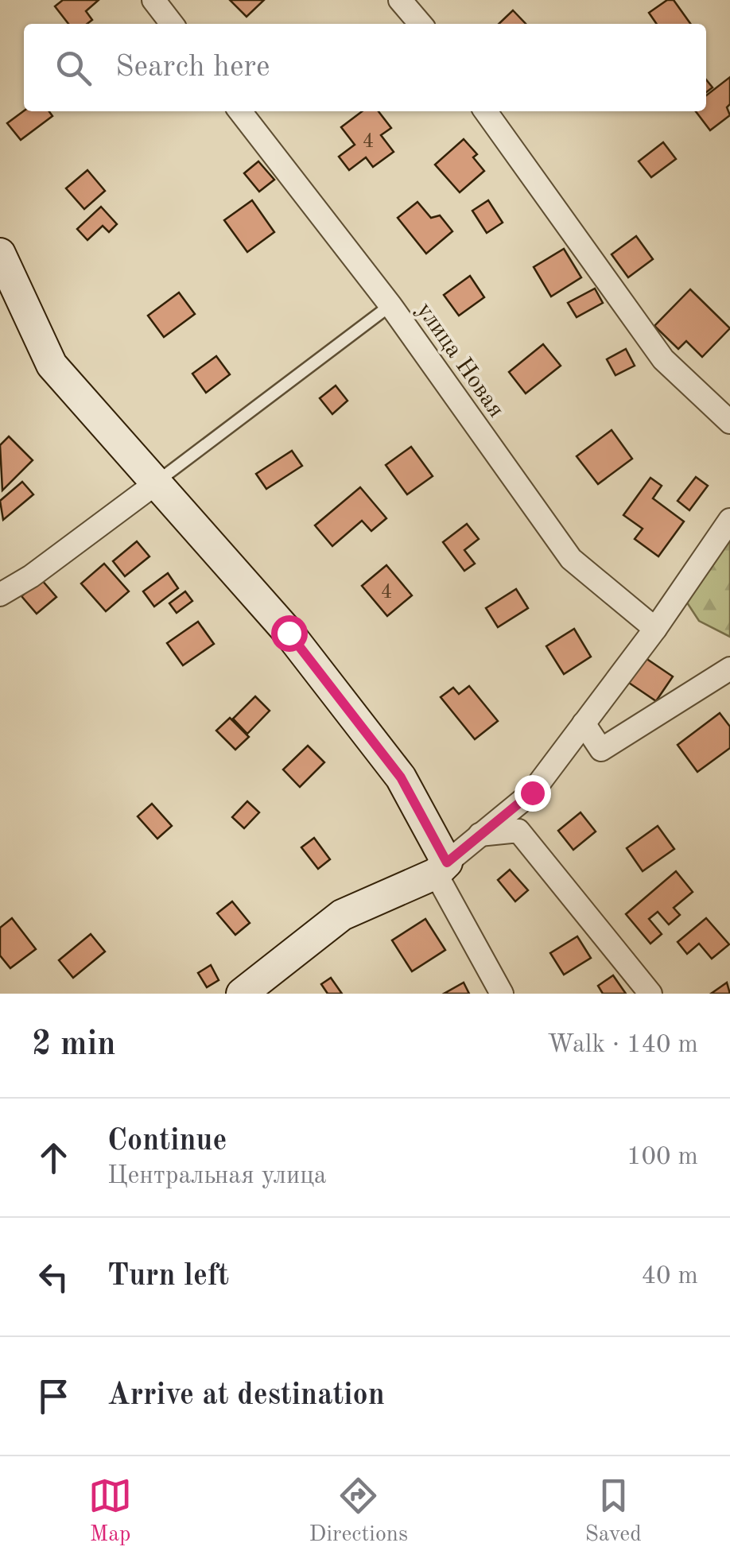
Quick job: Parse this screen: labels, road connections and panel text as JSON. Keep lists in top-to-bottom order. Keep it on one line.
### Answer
{"streets":{"street":["улица Новая"]},"house_numbers":["4","4"],"page":{"search":"Search here","heading":["2 min","Walk · 140 m"],"list":[["Continue","Центральная улица","100 m"],["Turn left","40 m"],"Arrive at destination"],"nav":["Map","Directions","Saved"]}}
